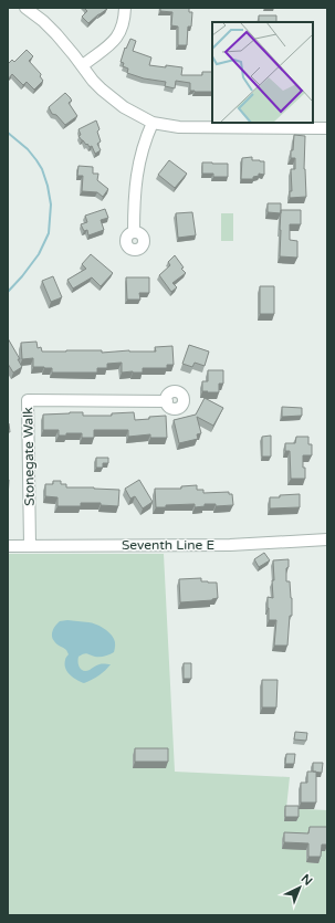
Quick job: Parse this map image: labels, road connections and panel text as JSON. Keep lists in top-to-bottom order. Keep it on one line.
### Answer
{"streets":{"street":["Stonegate Walk","Seventh Line E"]},"crossings":[["Stonegate Walk","Seventh Line E"]],"north":"top right"}
